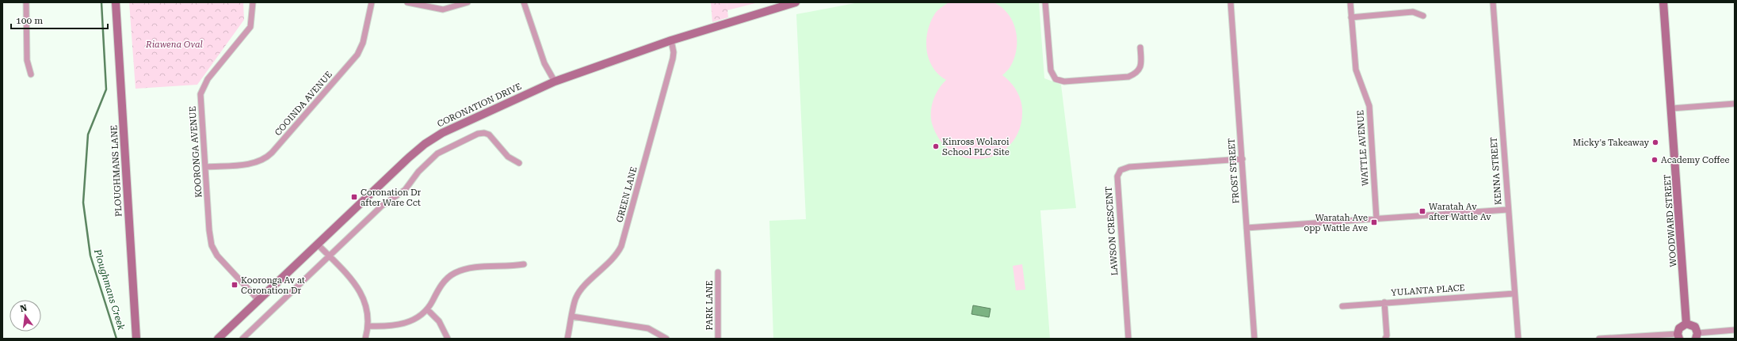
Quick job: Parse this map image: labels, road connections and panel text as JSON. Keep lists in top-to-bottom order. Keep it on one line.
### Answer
{"streets":{"street":["COOINDA AVENUE","CORONATION DRIVE","WATTLE AVENUE","KOORONGA AVENUE","PLOUGHMANS LANE","FROST STREET","KENNA STREET","GREEN LANE","WOODWARD STREET","LAWSON CRESCENT","YULANTA PLACE","PARK LANE"]},"crossings":[["COOINDA AVENUE","KOORONGA AVENUE"],["CORONATION DRIVE","KOORONGA AVENUE"],["CORONATION DRIVE","GREEN LANE"],["FROST STREET","LAWSON CRESCENT"],["KENNA STREET","YULANTA PLACE"]],"water":["Ploughmans Creek"],"parks":["Riawena Oval"],"places":{"other":["Micky's Takeaway","Kinross Wolaroi School PLC Site","Academy Coffee"],"transit":["Coronation Dr after Ware Cct","Waratah Av after Wattle Av","Waratah Ave opp Wattle Ave","Kooronga Av at Coronation Dr"]},"scale_bar":"100 m","north":"top"}
